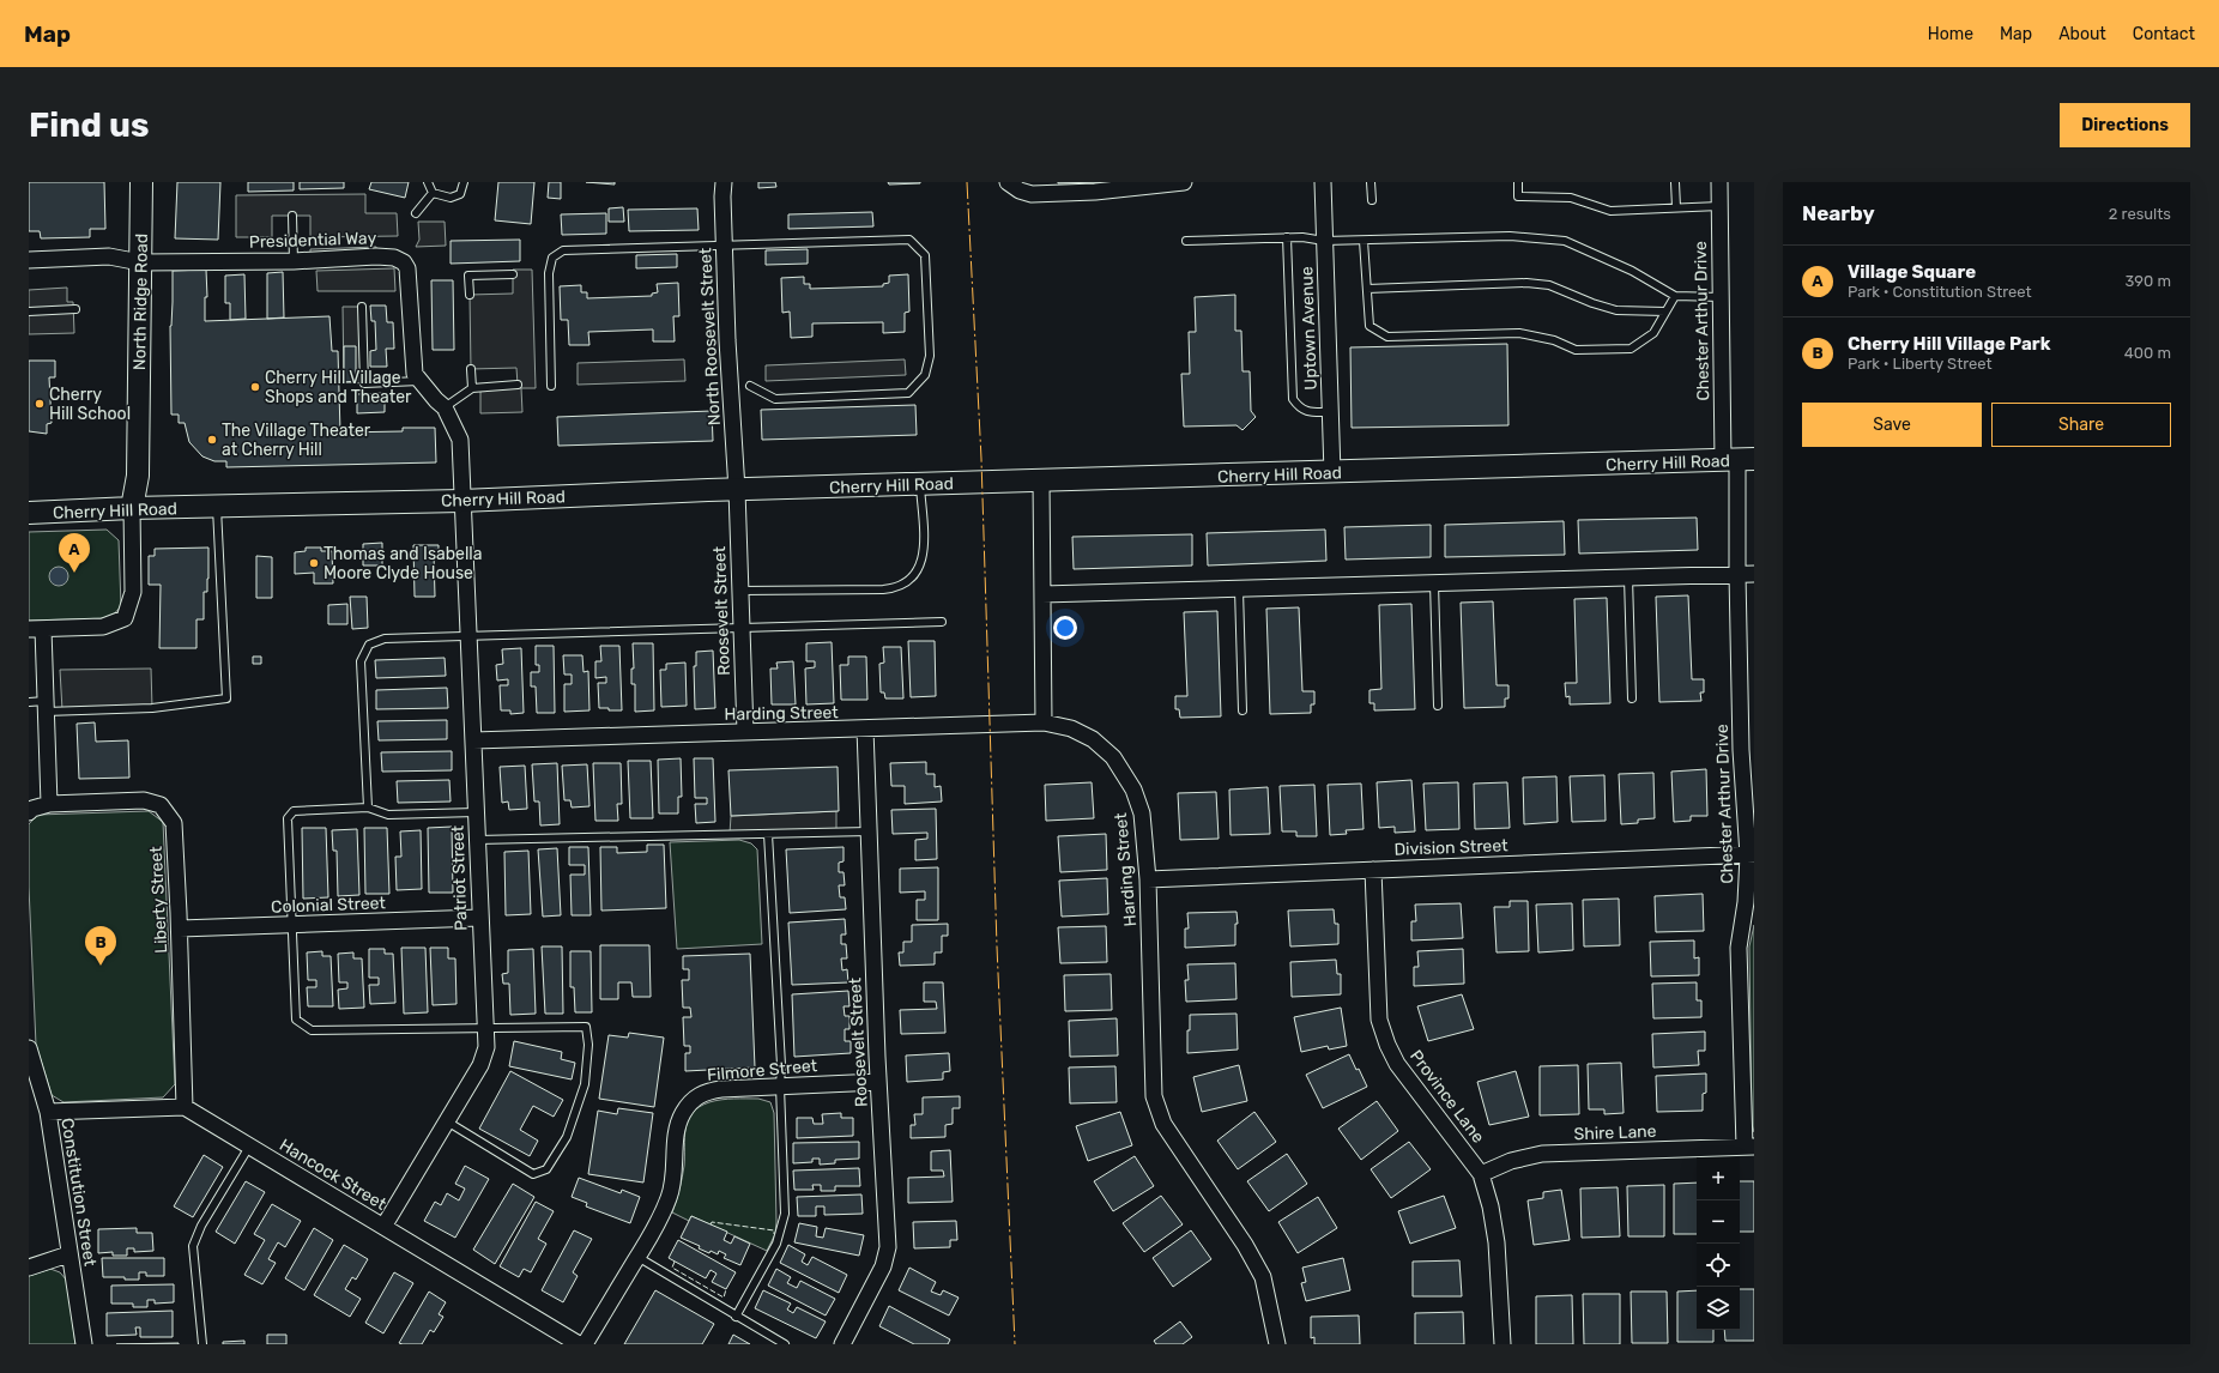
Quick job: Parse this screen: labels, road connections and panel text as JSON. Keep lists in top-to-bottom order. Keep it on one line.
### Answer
{"streets":{"main road":["North Ridge Road","Cherry Hill Road"],"street":["Presidential Way","Chester Arthur Drive","Uptown Avenue","North Roosevelt Street","Roosevelt Street","Harding Street","Division Street","Patriot Street","Liberty Street","Colonial Street","Filmore Street","Province Lane","Shire Lane","Hancock Street","Constitution Street"]},"crossings":[["Presidential Way","North Ridge Road"],["Presidential Way","Cherry Hill Road"],["Presidential Way","Patriot Street"],["North Ridge Road","Cherry Hill Road"],["Chester Arthur Drive","Cherry Hill Road"],["Chester Arthur Drive","Division Street"],["Chester Arthur Drive","Shire Lane"],["Uptown Avenue","Cherry Hill Road"],["North Roosevelt Street","Cherry Hill Road"],["North Roosevelt Street","Roosevelt Street"],["Cherry Hill Road","Roosevelt Street"],["Cherry Hill Road","Patriot Street"],["Roosevelt Street","Harding Street"],["Roosevelt Street","Filmore Street"],["Harding Street","Division Street"],["Harding Street","Patriot Street"],["Division Street","Province Lane"],["Patriot Street","Colonial Street"],["Patriot Street","Hancock Street"],["Liberty Street","Colonial Street"],["Liberty Street","Hancock Street"],["Province Lane","Shire Lane"]],"places":["Cherry Hill Village Shops and Theater","Cherry Hill School","The Village Theater at Cherry Hill","Thomas and Isabella Moore Clyde House"],"page":{"header":"Map","nav":["Home","Map","About","Contact"],"buttons":["Directions",["Save","Share"]],"title":"Find us","heading":["Nearby","2 results"],"list":[{"mark":"A","name":"Village Square","note":"Park · Constitution Street","value":"390 m"},{"mark":"B","name":"Cherry Hill Village Park","note":"Park · Liberty Street","value":"400 m"}],"pins":["A","B"],"map_buttons":["+","−"]}}
